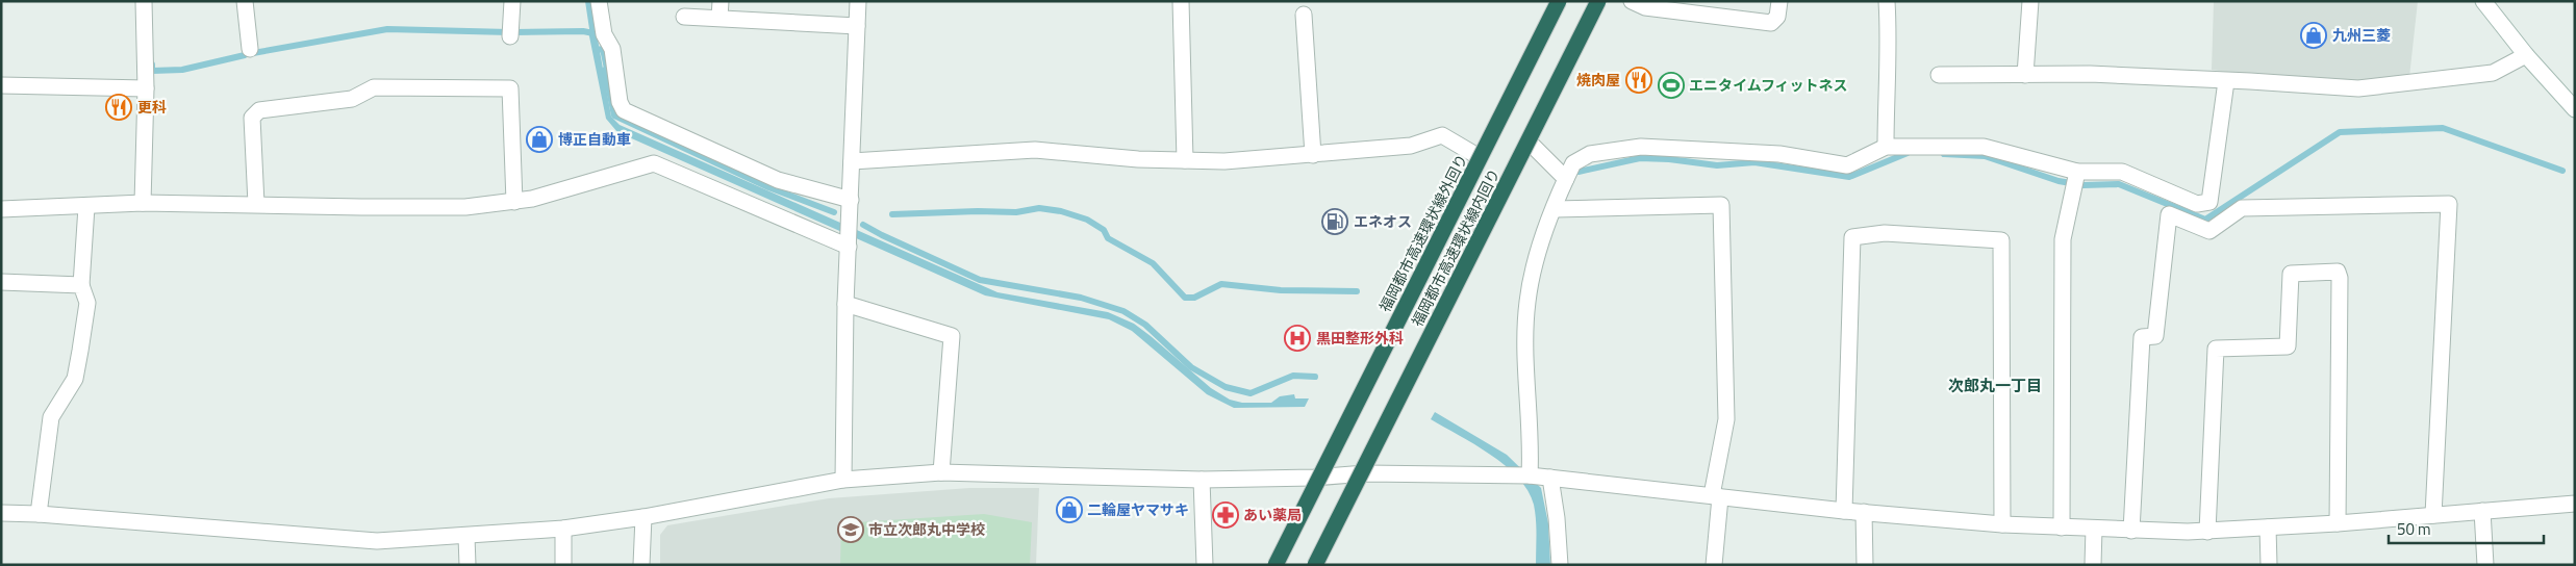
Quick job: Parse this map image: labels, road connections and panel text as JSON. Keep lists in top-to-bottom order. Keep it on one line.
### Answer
{"streets":{"highway":["福岡都市高速環状線外回り","福岡都市高速環状線内回り"]},"districts":["次郎丸一丁目"],"places":{"shop":["九州三菱","博正自動車","二輪屋ヤマサキ"],"restaurant":["焼肉屋","更科"],"sports":["エニタイムフィットネス"],"fuel station":["エネオス"],"hospital":["黒田整形外科"],"pharmacy":["あい薬局"],"school or university":["市立次郎丸中学校"]},"scale_bar":"50 m"}
